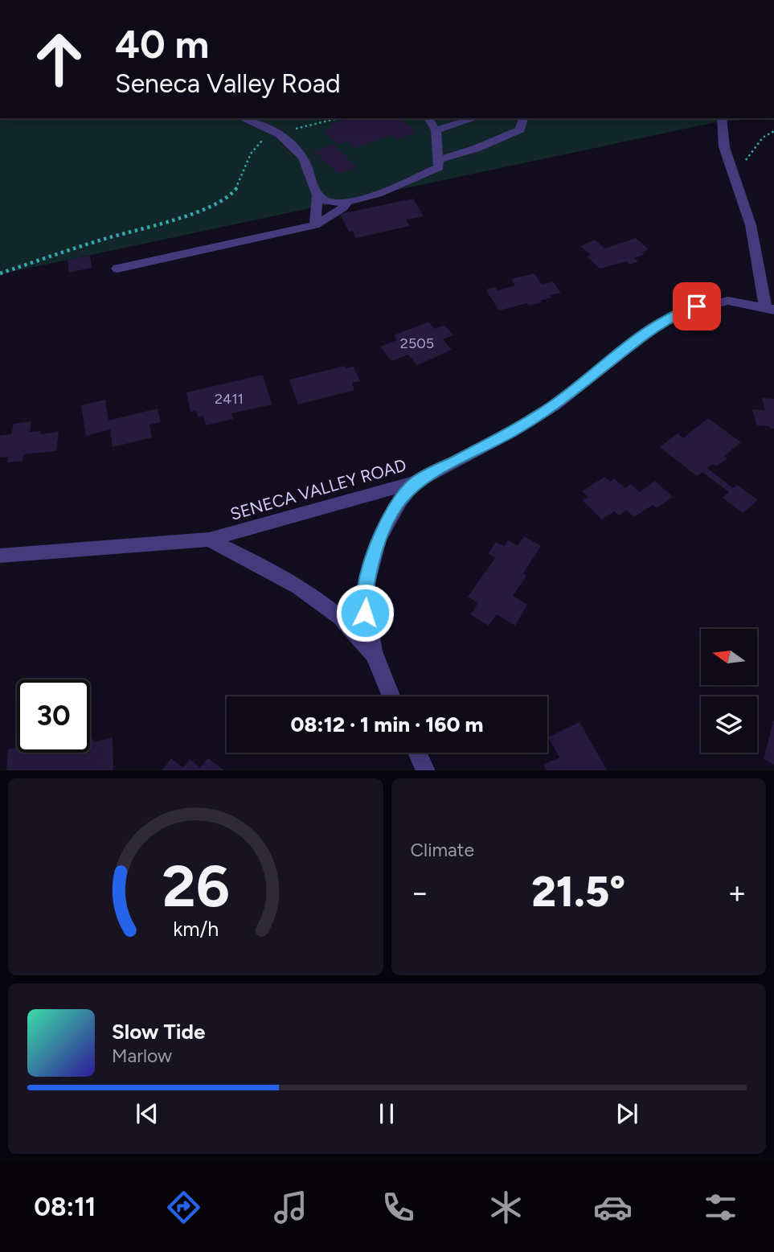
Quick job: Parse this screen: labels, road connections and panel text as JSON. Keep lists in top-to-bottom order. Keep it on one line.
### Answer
{"streets":{"street":["SENECA VALLEY ROAD"]},"house_numbers":["2505","2411"],"north":"left","page":{"turn":["40 m","Seneca Valley Road"],"limit":"30","trip":"08:12 · 1 min · 160 m","tile":"Climate","heat":["−","21.5°","+"],"song":["Slow Tide","Marlow"],"tabs":"08:11","gauge":["26","km/h"]}}
